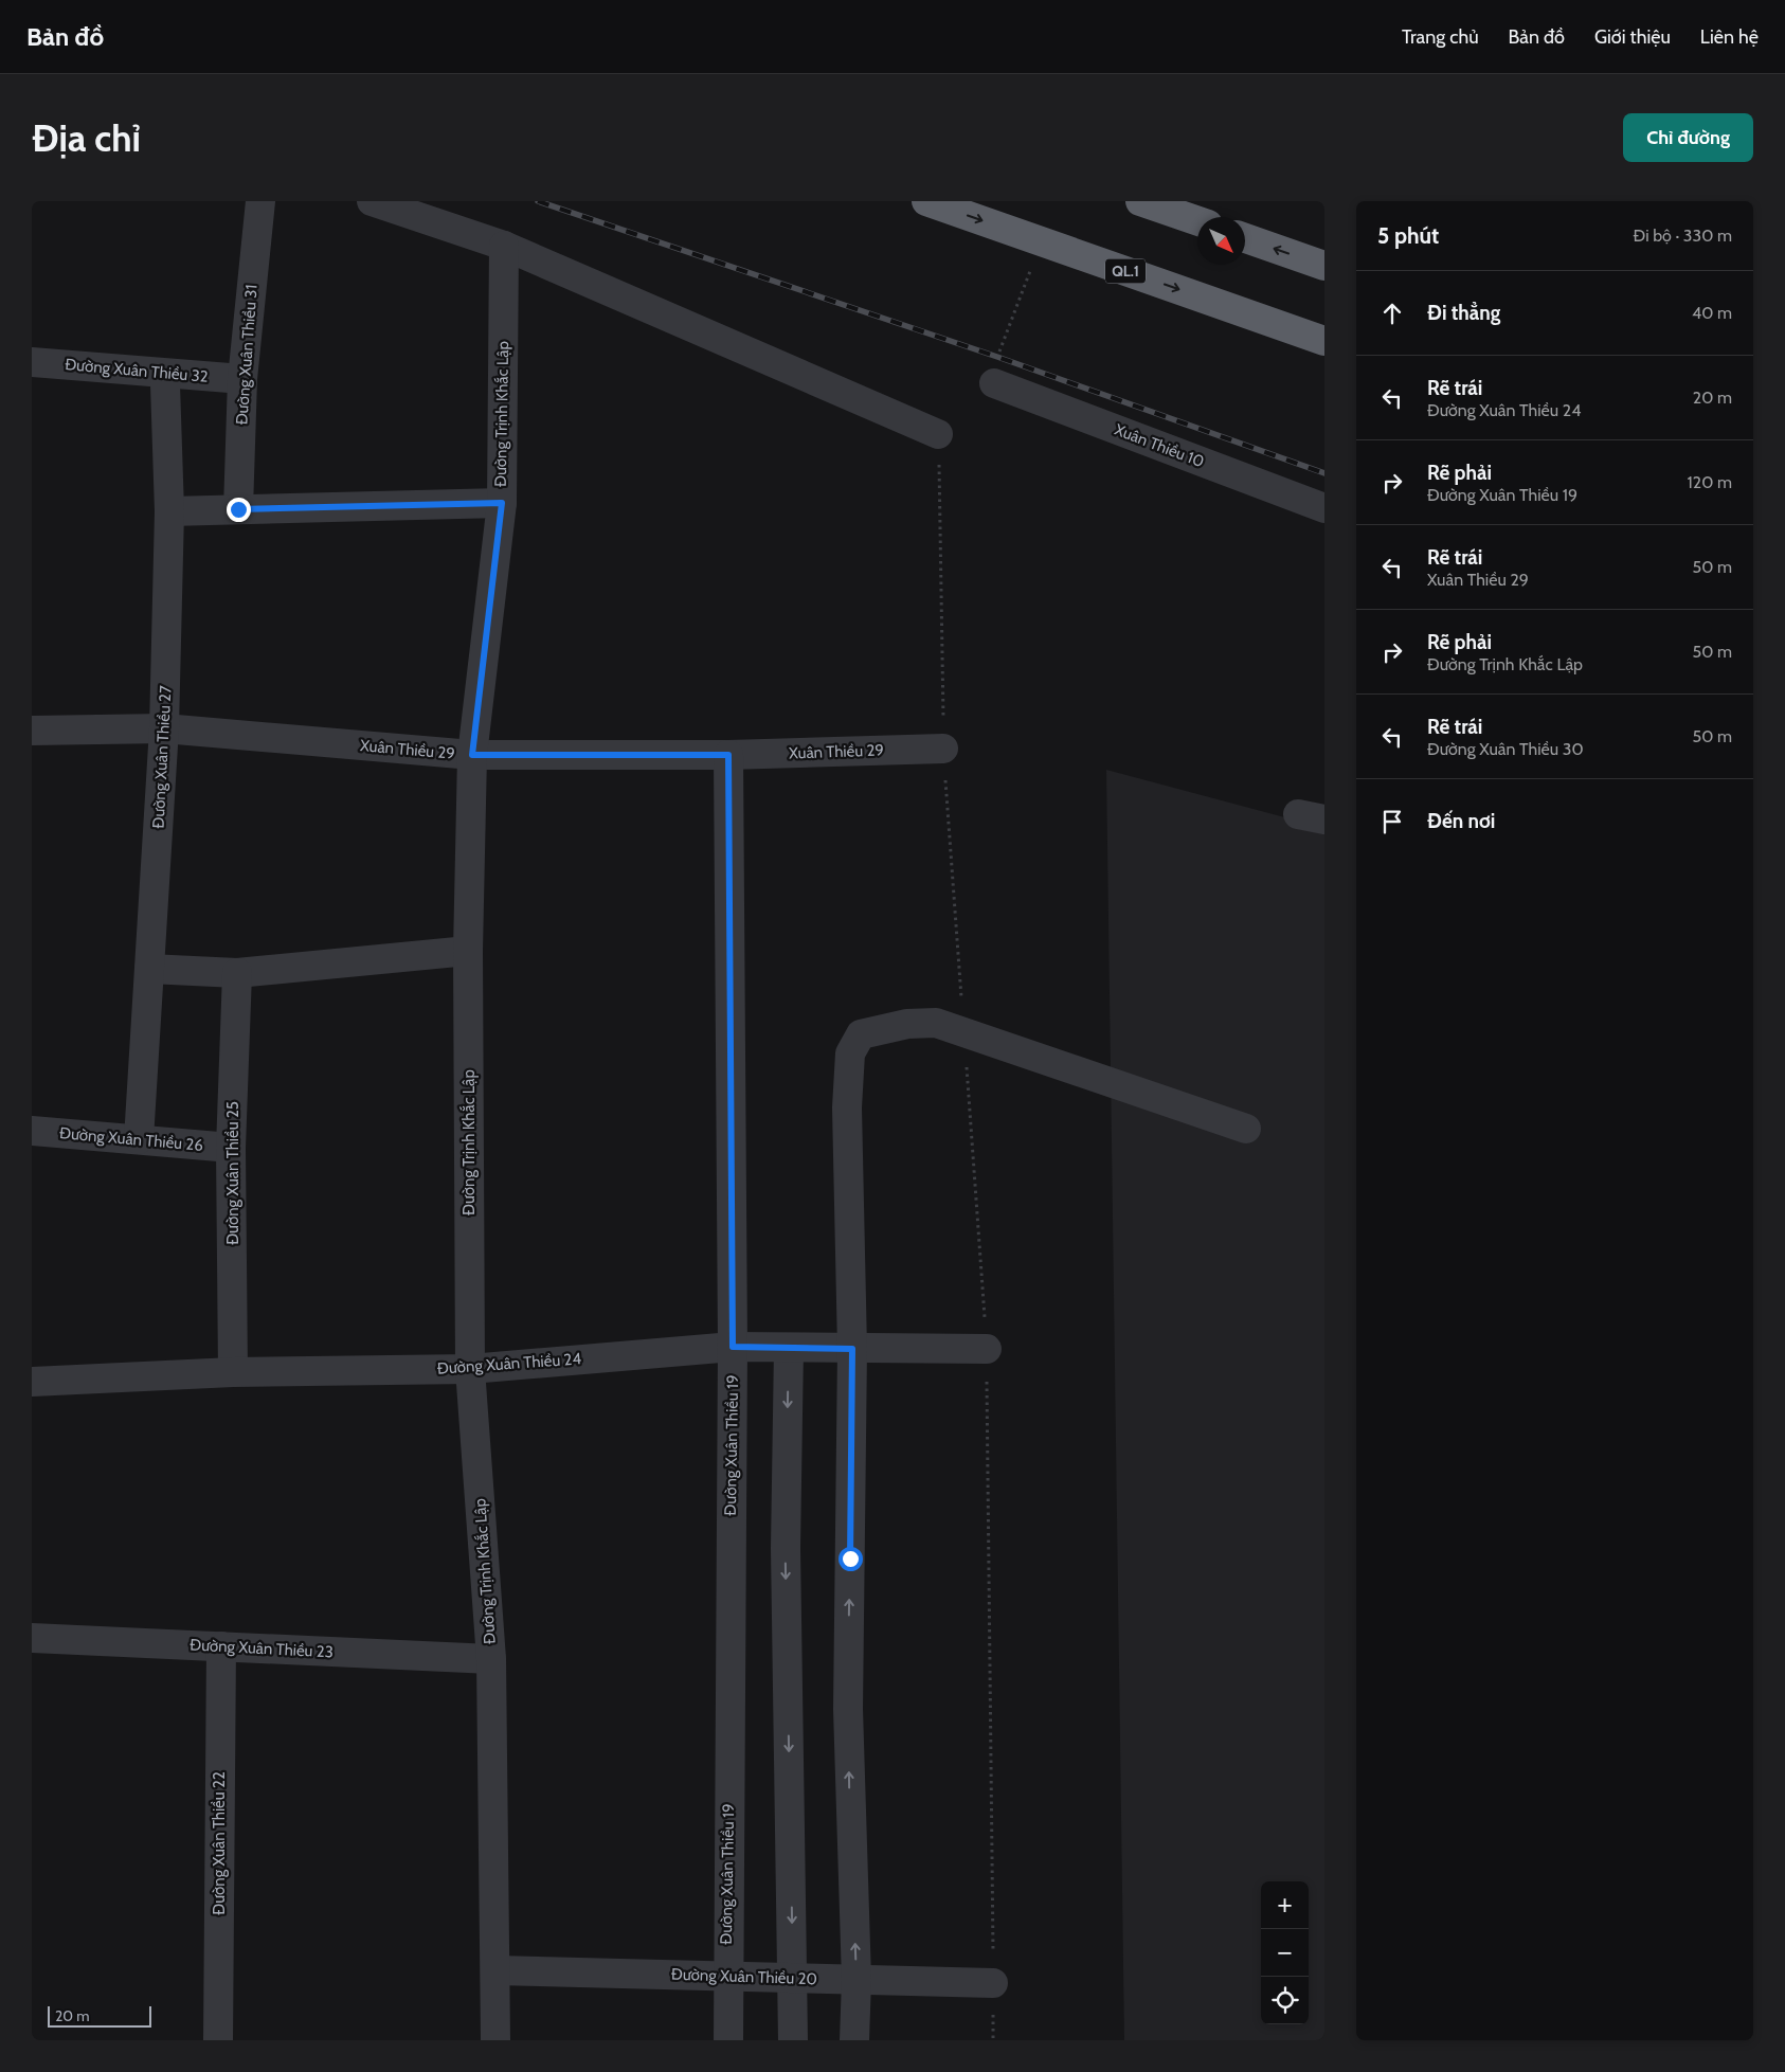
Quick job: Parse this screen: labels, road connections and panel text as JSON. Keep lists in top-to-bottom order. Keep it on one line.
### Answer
{"streets":{"highway":["QL.1"],"street":["Đường Xuân Thiều 31","Đường Xuân Thiều 32","Đường Trịnh Khắc Lập","Xuân Thiều 10","Xuân Thiều 29","Đường Xuân Thiều 27","Đường Xuân Thiều 26","Đường Xuân Thiều 25","Đường Xuân Thiều 24","Đường Xuân Thiều 19","Đường Xuân Thiều 23","Đường Xuân Thiều 22","Đường Xuân Thiều 20"]},"crossings":[["Đường Xuân Thiều 31","Đường Xuân Thiều 32"],["Đường Xuân Thiều 32","Đường Xuân Thiều 27"],["Đường Trịnh Khắc Lập","Xuân Thiều 29"],["Đường Trịnh Khắc Lập","Đường Xuân Thiều 24"],["Đường Trịnh Khắc Lập","Đường Xuân Thiều 23"],["Đường Trịnh Khắc Lập","Đường Xuân Thiều 20"],["Xuân Thiều 29","Đường Xuân Thiều 27"],["Xuân Thiều 29","Đường Xuân Thiều 19"],["Đường Xuân Thiều 27","Đường Xuân Thiều 26"],["Đường Xuân Thiều 26","Đường Xuân Thiều 25"],["Đường Xuân Thiều 25","Đường Xuân Thiều 24"],["Đường Xuân Thiều 24","Đường Xuân Thiều 19"],["Đường Xuân Thiều 19","Đường Xuân Thiều 20"],["Đường Xuân Thiều 23","Đường Xuân Thiều 22"]],"scale_bar":"20 m","north":"bottom right","page":{"header":"Bản đồ","nav":["Trang chủ","Bản đồ","Giới thiệu","Liên hệ"],"buttons":"Chỉ đường","title":"Địa chỉ","heading":["5 phút","Đi bộ · 330 m"],"list":[["Đi thẳng","40 m"],["Rẽ trái","Đường Xuân Thiều 24","20 m"],["Rẽ phải","Đường Xuân Thiều 19","120 m"],["Rẽ trái","Xuân Thiều 29","50 m"],["Rẽ phải","Đường Trịnh Khắc Lập","50 m"],["Rẽ trái","Đường Xuân Thiều 30","50 m"],"Đến nơi"],"map_buttons":["+","−"],"scale":"20 m"}}
